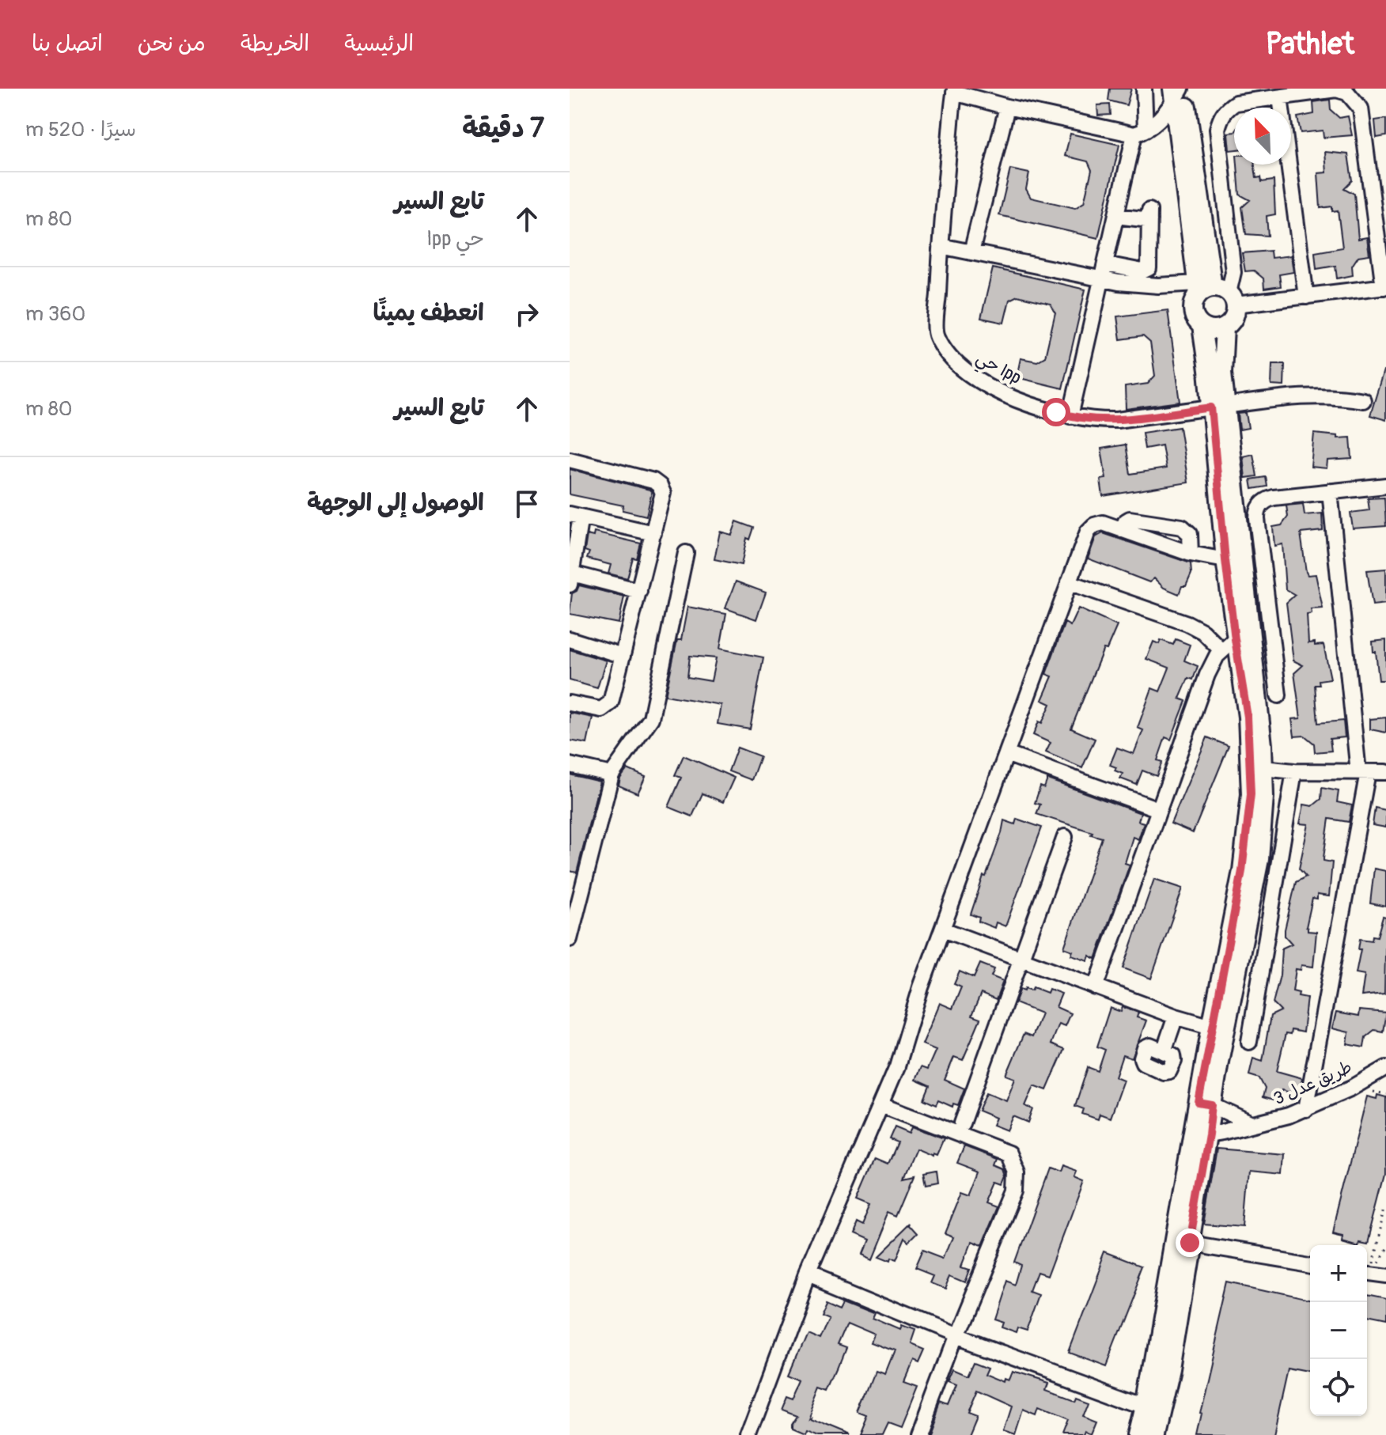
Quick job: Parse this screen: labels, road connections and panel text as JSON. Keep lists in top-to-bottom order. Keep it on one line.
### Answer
{"streets":{"street":["حي lpp","طريق عدل 3"]},"north":"top left","page":{"header":"Pathlet","nav":["الرئيسية","الخريطة","من نحن","اتصل بنا"],"heading":["7 دقيقة","سيرًا · 520 m"],"list":[["تابع السير","حي lpp","80 m"],["انعطف يمينًا","360 m"],["تابع السير","80 m"],"الوصول إلى الوجهة"],"map_buttons":["+","−"]}}
